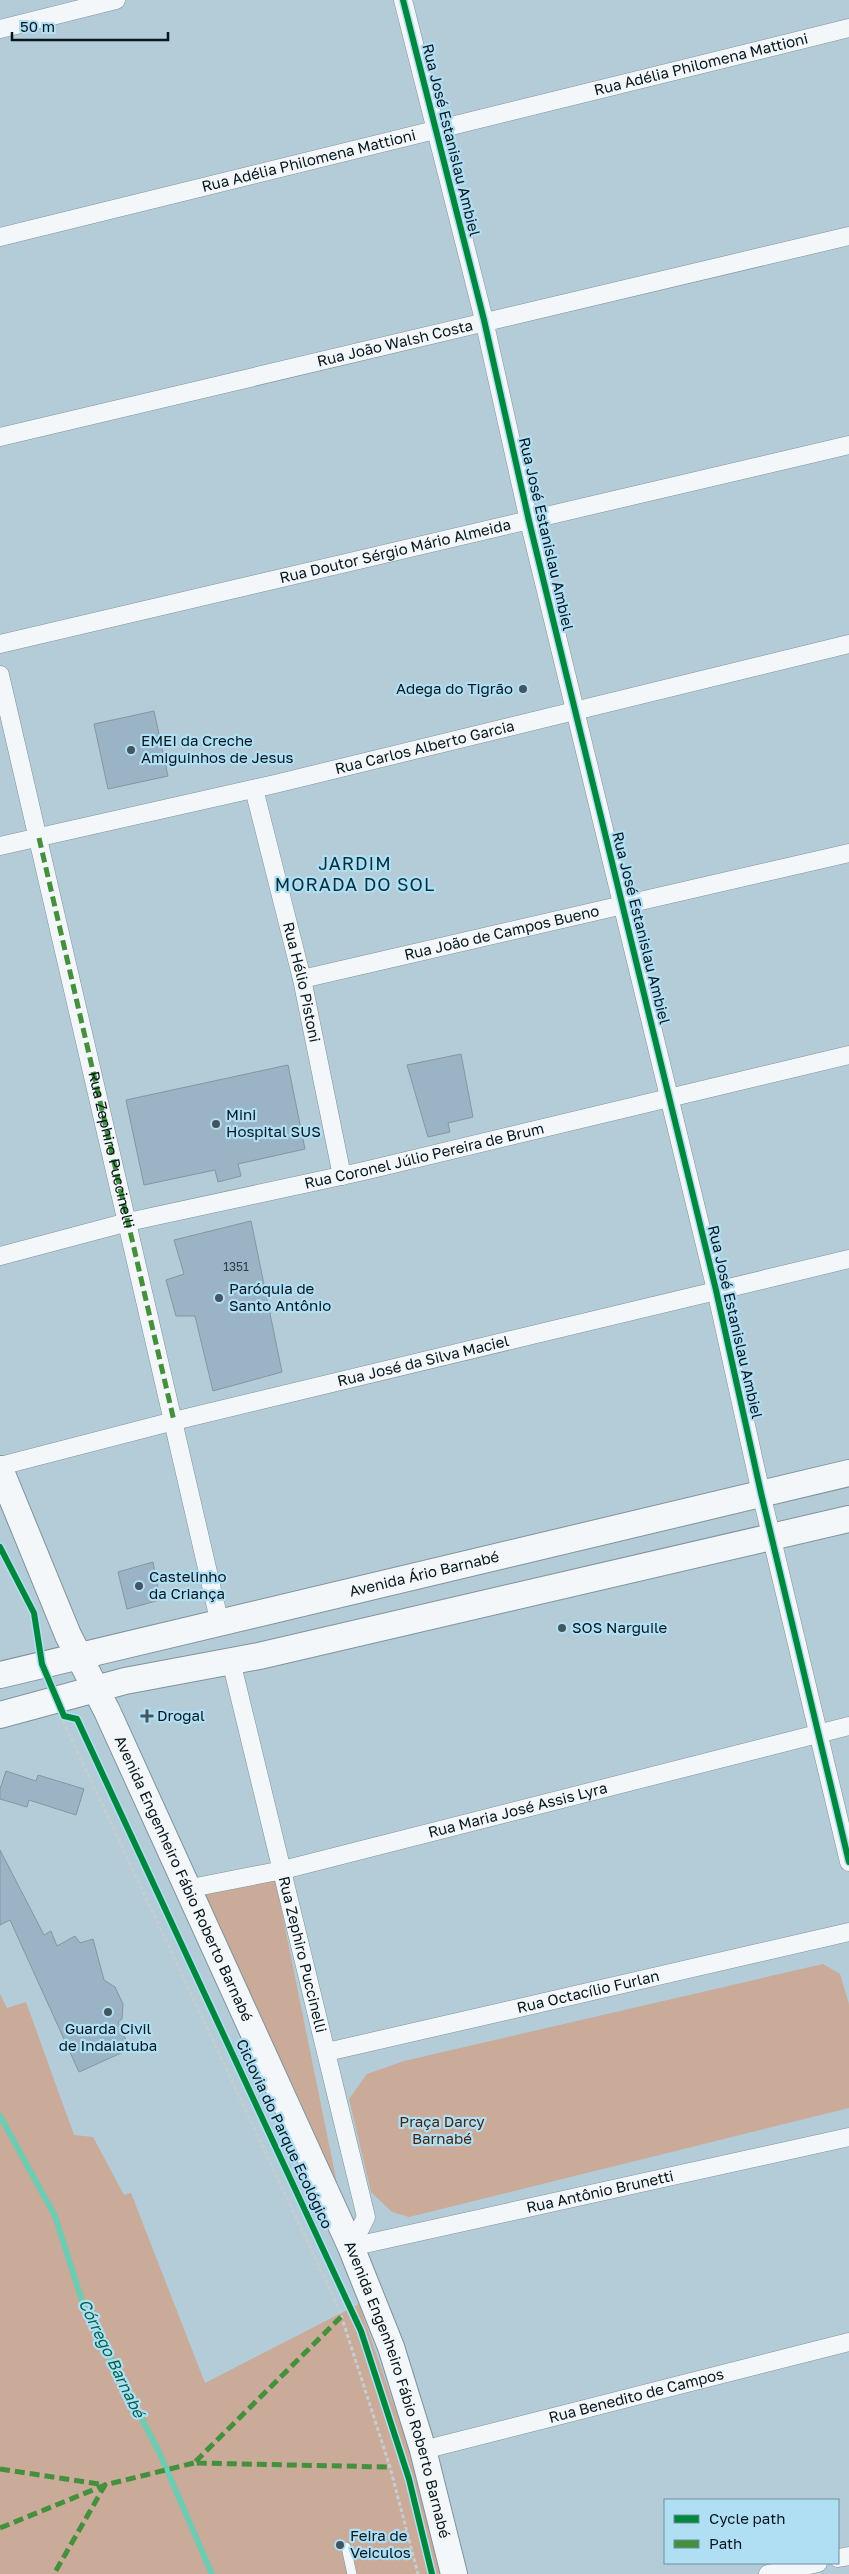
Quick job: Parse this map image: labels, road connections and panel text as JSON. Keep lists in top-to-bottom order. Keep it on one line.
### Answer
{"streets":{"main road":["Avenida Ário Barnabé","Avenida Engenheiro Fábio Roberto Barnabé"],"street":["Rua Adélia Philomena Mattioni","Rua José Estanislau Ambiel","Rua João Walsh Costa","Rua Doutor Sérgio Mário Almeida","Rua Carlos Alberto Garcia","Rua João de Campos Bueno","Rua Hélio Pistoni","Rua Zephiro Puccinelli","Rua Coronel Júlio Pereira de Brum","Rua José da Silva Maciel","Rua Maria José Assis Lyra","Rua Octacílio Furlan","Rua Antônio Brunetti","Rua Benedito de Campos"],"cycle path":["Ciclovia do Parque Ecológico"]},"crossings":[["Rua Adélia Philomena Mattioni","Rua José Estanislau Ambiel"],["Rua José Estanislau Ambiel","Rua João Walsh Costa"],["Rua José Estanislau Ambiel","Rua Doutor Sérgio Mário Almeida"],["Rua José Estanislau Ambiel","Rua Carlos Alberto Garcia"],["Rua José Estanislau Ambiel","Rua João de Campos Bueno"],["Rua José Estanislau Ambiel","Rua Coronel Júlio Pereira de Brum"],["Rua José Estanislau Ambiel","Rua José da Silva Maciel"],["Rua José Estanislau Ambiel","Avenida Ário Barnabé"],["Rua José Estanislau Ambiel","Rua Maria José Assis Lyra"],["Rua Carlos Alberto Garcia","Rua Hélio Pistoni"],["Rua Carlos Alberto Garcia","Rua Zephiro Puccinelli"],["Rua João de Campos Bueno","Rua Hélio Pistoni"],["Rua Hélio Pistoni","Rua Coronel Júlio Pereira de Brum"],["Rua Zephiro Puccinelli","Rua Coronel Júlio Pereira de Brum"],["Rua Zephiro Puccinelli","Rua José da Silva Maciel"],["Rua Zephiro Puccinelli","Avenida Ário Barnabé"],["Rua Zephiro Puccinelli","Rua Maria José Assis Lyra"],["Rua Zephiro Puccinelli","Avenida Engenheiro Fábio Roberto Barnabé"],["Rua Zephiro Puccinelli","Rua Octacílio Furlan"],["Rua Zephiro Puccinelli","Rua Antônio Brunetti"],["Rua José da Silva Maciel","Avenida Engenheiro Fábio Roberto Barnabé"],["Avenida Ário Barnabé","Avenida Engenheiro Fábio Roberto Barnabé"],["Rua Maria José Assis Lyra","Avenida Engenheiro Fábio Roberto Barnabé"],["Avenida Engenheiro Fábio Roberto Barnabé","Rua Antônio Brunetti"],["Avenida Engenheiro Fábio Roberto Barnabé","Rua Benedito de Campos"]],"districts":["JARDIM MORADA DO SOL"],"water":["Córrego Barnabé"],"parks":["Praça Darcy Barnabé"],"places":{"other":["Adega do Tigrão","EMEI da Creche Amiguinhos de Jesus","Mini Hospital SUS","Paróquia de Santo Antônio","Castelinho da Criança","SOS Narguile","Guarda Civil de Indaiatuba","Feira de Veiculos"],"health":["Drogal"]},"house_numbers":["1351"],"legend":["Cycle path","Path"],"scale_bar":"50 m"}
